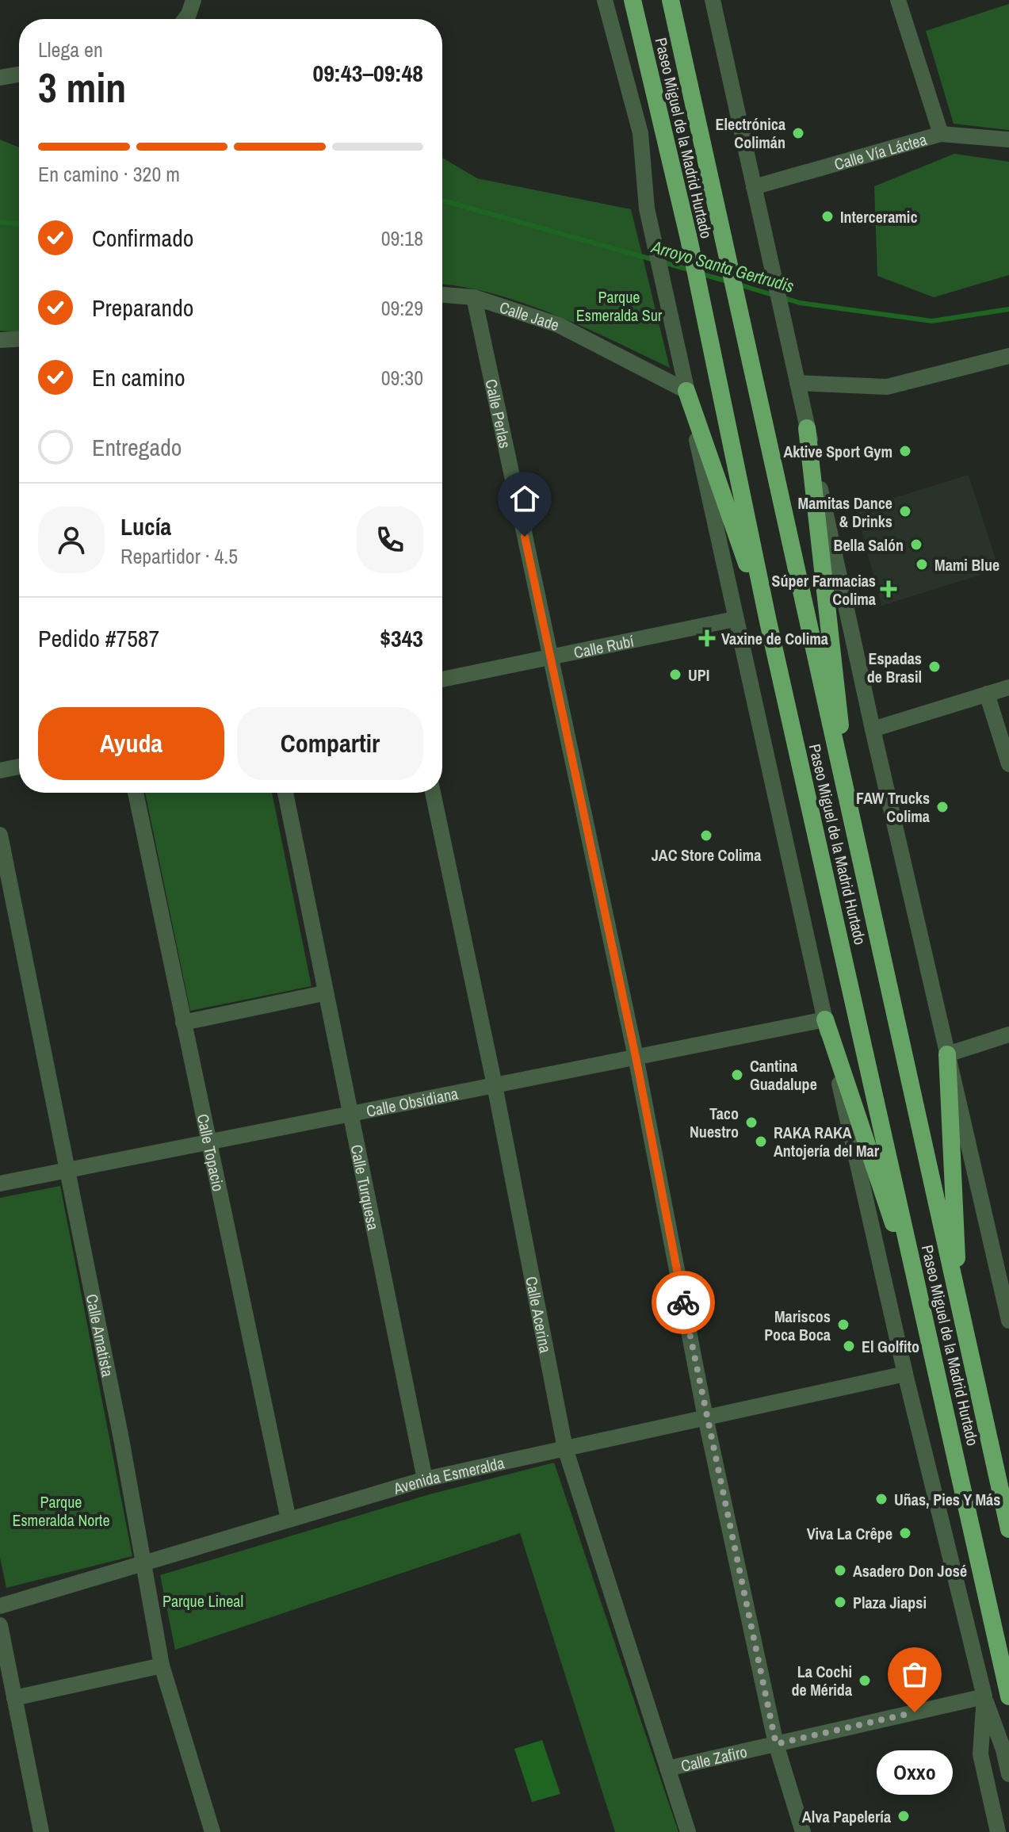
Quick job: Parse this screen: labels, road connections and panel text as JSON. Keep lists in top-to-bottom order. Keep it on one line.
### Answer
{"streets":{"highway":["Paseo Miguel de la Madrid Hurtado"],"street":["Calle Vía Láctea","Calle Jade","Calle Perlas","Calle Rubí","Calle Obsidiana","Calle Topacio","Calle Turquesa","Calle Acerina","Calle Amatista","Avenida Esmeralda","Calle Zafiro"]},"crossings":[["Calle Jade","Calle Perlas"],["Calle Perlas","Calle Rubí"],["Calle Perlas","Calle Obsidiana"],["Calle Perlas","Avenida Esmeralda"],["Calle Perlas","Calle Zafiro"],["Calle Obsidiana","Calle Topacio"],["Calle Obsidiana","Calle Turquesa"],["Calle Obsidiana","Calle Acerina"],["Calle Obsidiana","Calle Amatista"],["Calle Topacio","Avenida Esmeralda"],["Calle Turquesa","Avenida Esmeralda"],["Calle Acerina","Avenida Esmeralda"],["Calle Acerina","Calle Zafiro"],["Calle Amatista","Avenida Esmeralda"]],"water":["Arroyo Santa Gertrudis"],"parks":["Parque Esmeralda Sur","Parque Esmeralda Norte","Parque Lineal"],"places":{"other":["Electrónica Colimán","Interceramic","Aktive Sport Gym","Mamitas Dance & Drinks","Bella Salón","Mami Blue","Espadas de Brasil","UPI","FAW Trucks Colima","JAC Store Colima","Cantina Guadalupe","Taco Nuestro","RAKA RAKA Antojería del Mar","Mariscos Poca Boca","El Golfito","Uñas, Pies Y Más","Viva La Crêpe","Asadero Don José","Plaza Jiapsi","La Cochi de Mérida","Oxxo","Alva Papelería"],"health":["Súper Farmacias Colima","Vaxine de Colima"]},"page":{"heading":["3 min","Llega en","09:43–09:48"],"panel":["Lucía","Repartidor · 4.5","Pedido #7587","$343"],"bar":"En camino · 320 m","list":[["Confirmado","09:18"],["Preparando","09:29"],["En camino","09:30"],"Entregado"],"buttons":["Ayuda","Compartir"],"bubble":"Oxxo"}}
